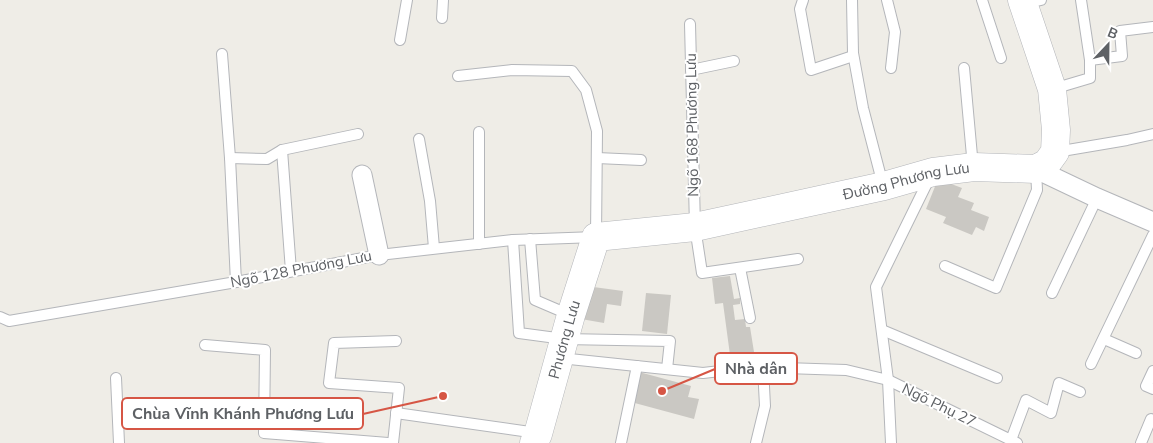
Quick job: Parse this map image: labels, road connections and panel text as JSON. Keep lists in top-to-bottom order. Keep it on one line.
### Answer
{"streets":{"street":["Đường Phương Lưu","Phương Lưu"],"lane":["Ngõ 168 Phương Lưu","Ngõ 128 Phương Lưu","Ngõ Phụ 27"]},"crossings":[["Ngõ 168 Phương Lưu","Đường Phương Lưu"],["Đường Phương Lưu","Ngõ 128 Phương Lưu"],["Đường Phương Lưu","Phương Lưu"],["Ngõ 128 Phương Lưu","Phương Lưu"],["Phương Lưu","Ngõ Phụ 27"]],"places":["Nhà dân","Chùa Vĩnh Khánh Phương Lưu"],"north":"top"}
